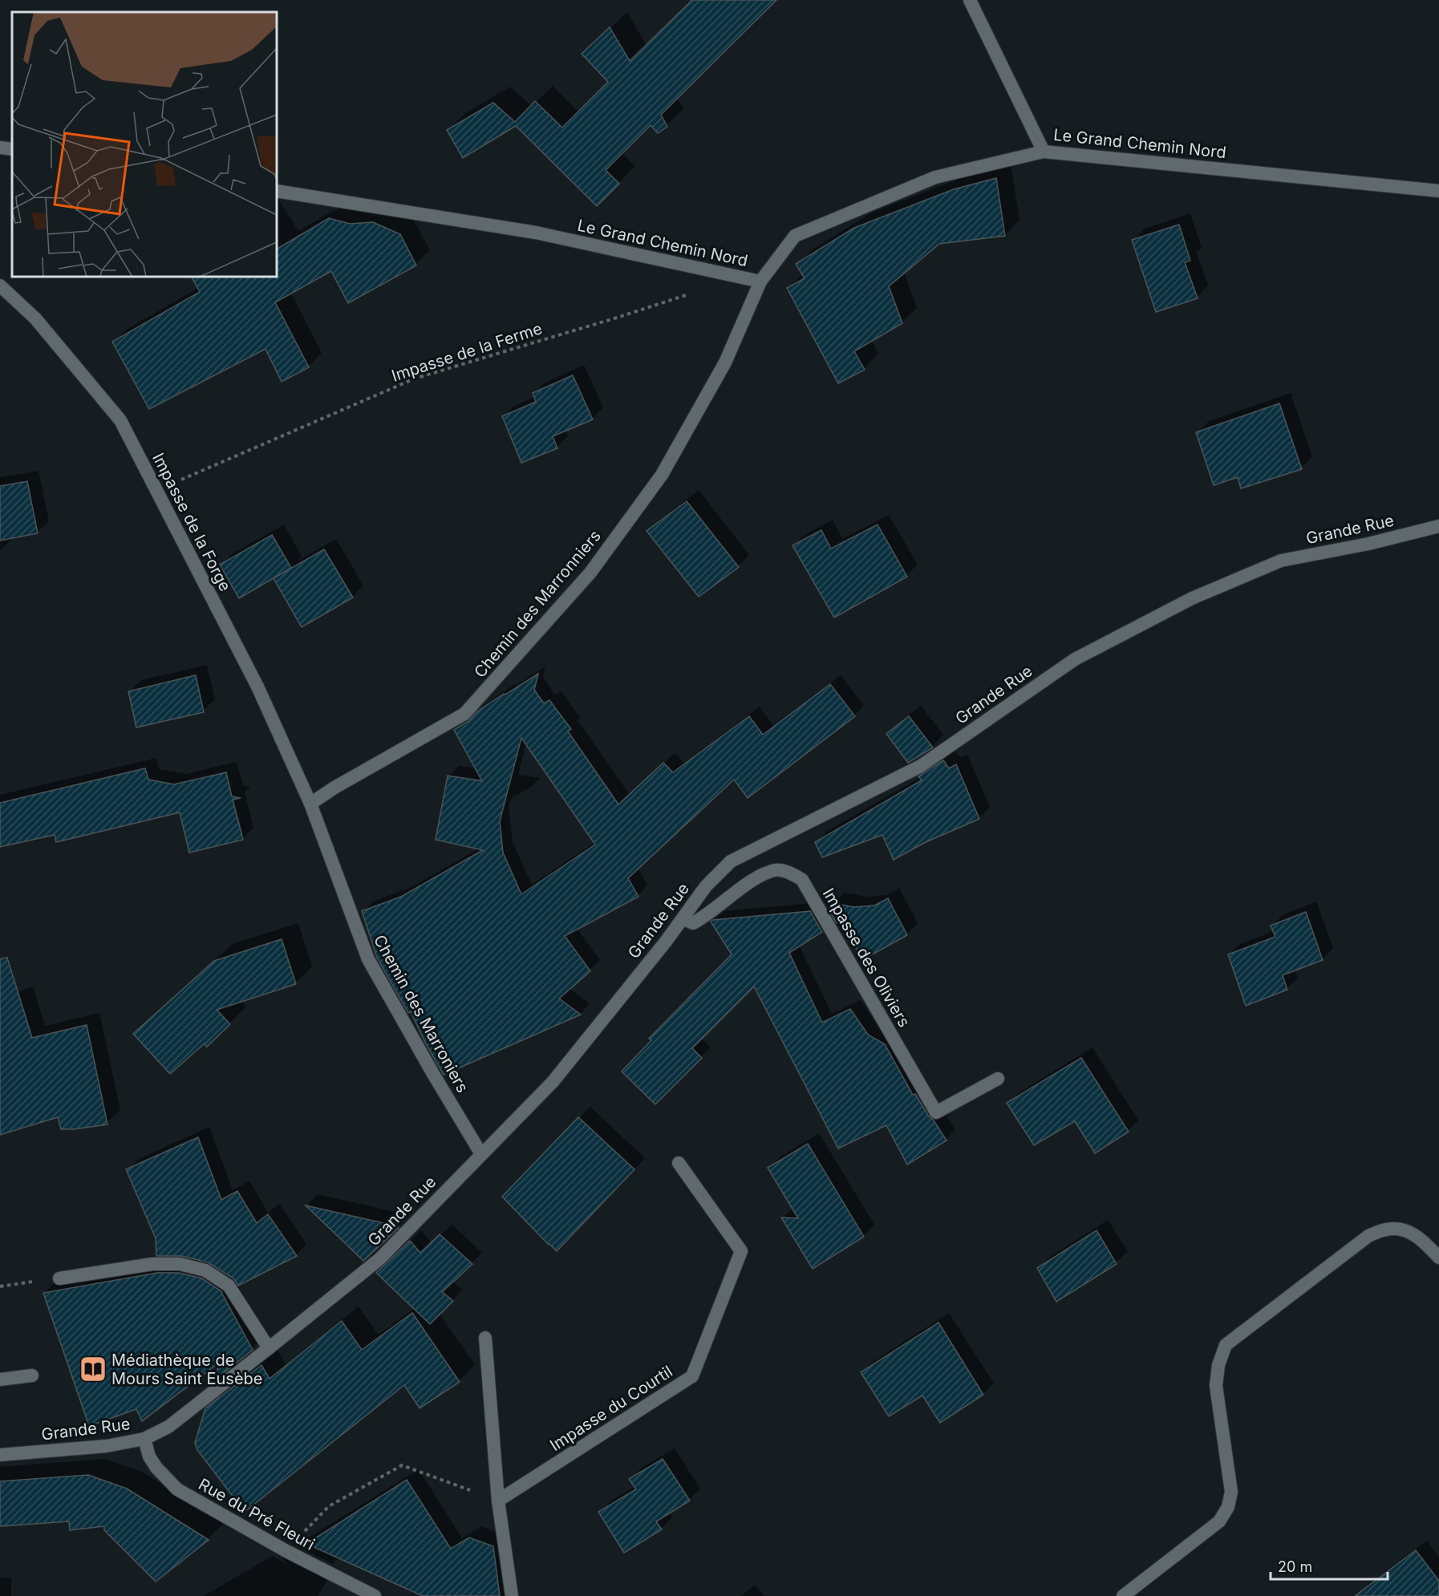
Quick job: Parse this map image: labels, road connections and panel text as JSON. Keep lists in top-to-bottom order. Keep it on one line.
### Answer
{"streets":{"street":["Le Grand Chemin Nord","Impasse de la Forge","Grande Rue","Chemin des Marronniers","Impasse des Oliviers","Chemin des Marroniers","Impasse du Courtil","Rue du Pré Fleuri"],"path":["Impasse de la Ferme"]},"crossings":[["Le Grand Chemin Nord","Chemin des Marronniers"],["Impasse de la Ferme","Impasse de la Forge"],["Impasse de la Forge","Chemin des Marronniers"],["Impasse de la Forge","Chemin des Marroniers"],["Grande Rue","Impasse des Oliviers"],["Grande Rue","Chemin des Marroniers"],["Grande Rue","Rue du Pré Fleuri"],["Chemin des Marronniers","Chemin des Marroniers"]],"places":{"library":["Médiathèque de Mours Saint Eusèbe"]},"scale_bar":"20 m"}
